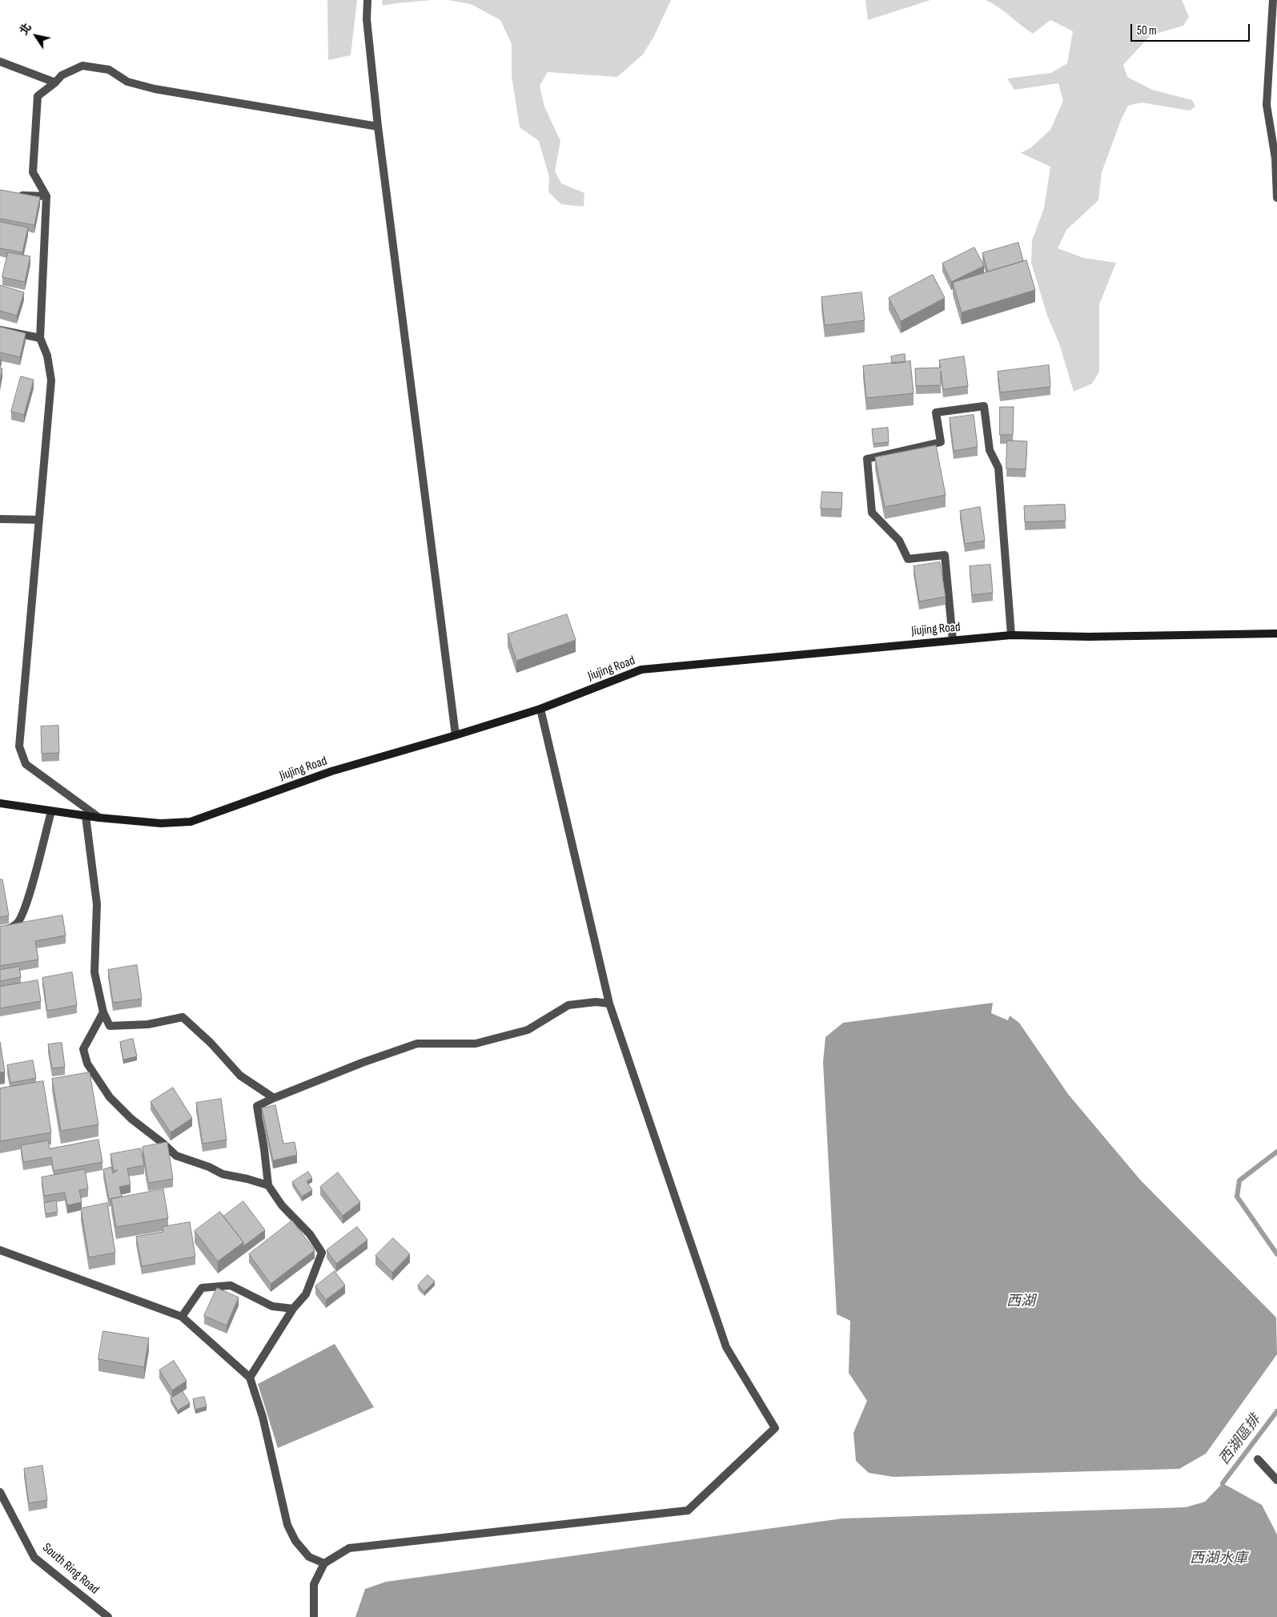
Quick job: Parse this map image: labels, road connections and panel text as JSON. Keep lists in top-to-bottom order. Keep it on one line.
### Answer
{"streets":{"main road":["Jiujing Road"],"street":["South Ring Road"]},"water":["西湖","西湖區排","西湖水庫"],"scale_bar":"50 m","north":"top left"}
